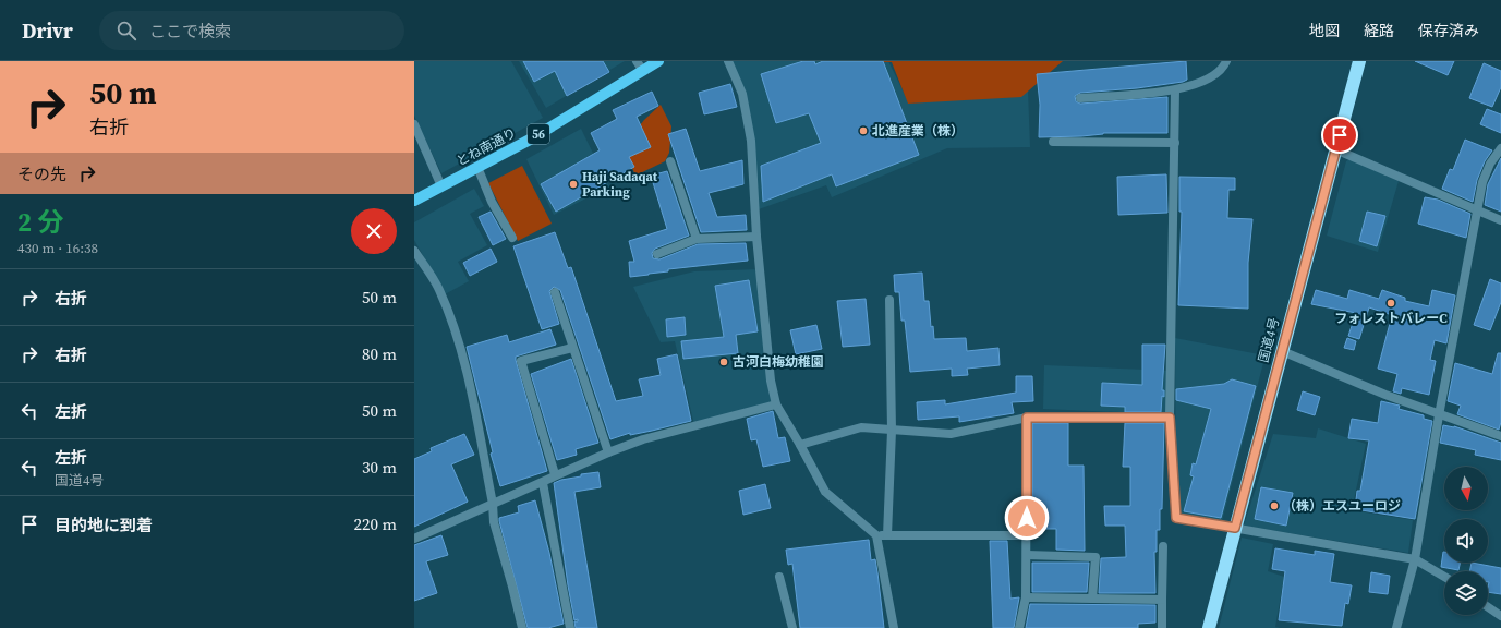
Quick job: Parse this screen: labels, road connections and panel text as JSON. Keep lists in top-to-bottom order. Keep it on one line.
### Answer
{"streets":{"highway":["国道4号"],"main road":["56","とね南通り"]},"places":["北進産業（株）","Haji Sadaqat Parking","フォレストバレーC","古河白梅幼稚園","（株）エスユーロジ"],"north":"bottom","page":{"header":"Drivr","search":"ここで検索","nav":["地図","経路","保存済み"],"turn":["50 m","右折"],"then":"その先","heading":["2 分","430 m · 16:38"],"list":[{"name":"右折","value":"50 m"},{"name":"右折","value":"80 m"},{"name":"左折","value":"50 m"},{"name":"左折","note":"国道4号","value":"30 m"},{"name":"目的地に到着","value":"220 m"}]}}
